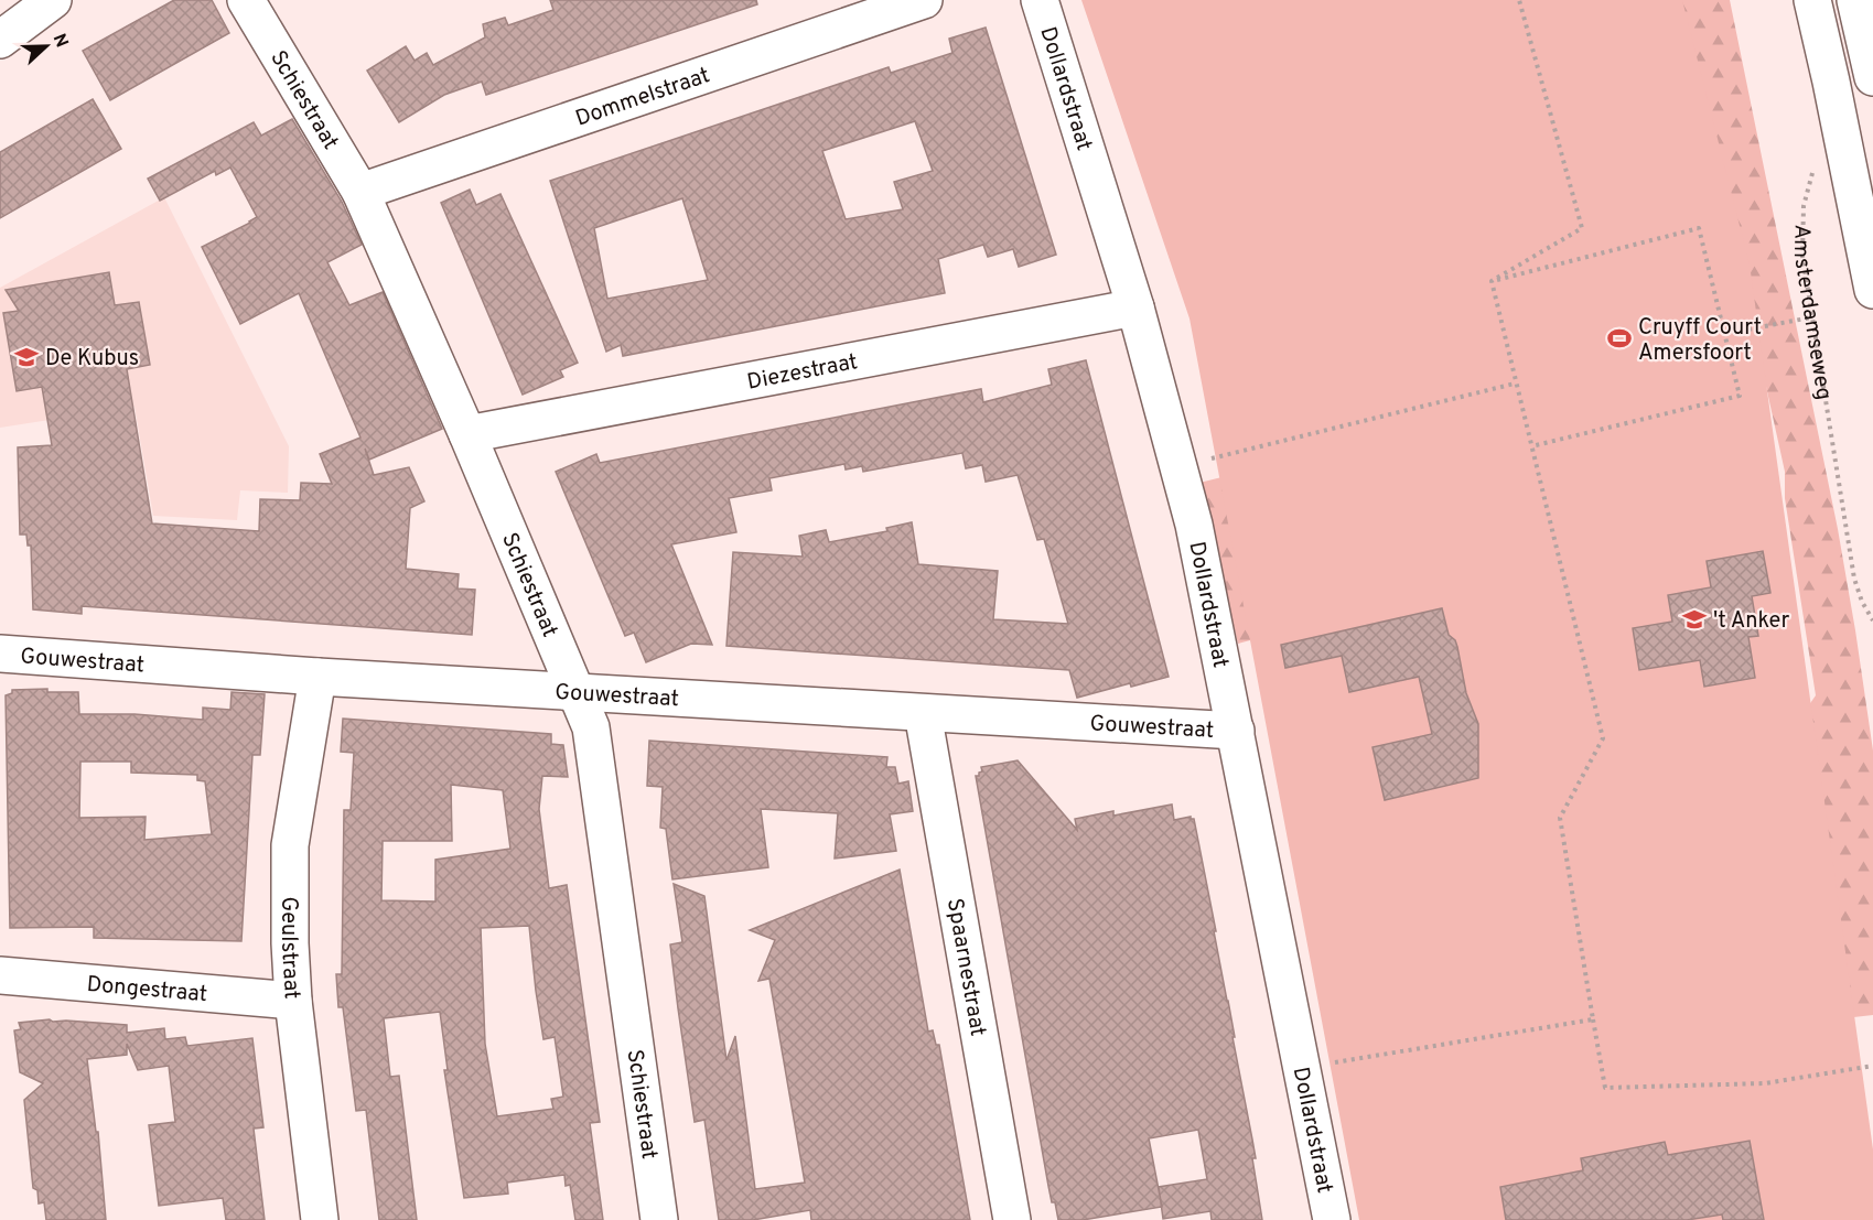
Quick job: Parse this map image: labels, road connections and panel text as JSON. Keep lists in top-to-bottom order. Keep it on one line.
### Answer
{"streets":{"street":["Dollardstraat","Dommelstraat","Schiestraat","Diezestraat","Gouwestraat","Geulstraat","Spaarnestraat","Dongestraat"],"path":["Amsterdamseweg"]},"crossings":[["Dollardstraat","Diezestraat"],["Dollardstraat","Gouwestraat"],["Dommelstraat","Schiestraat"],["Schiestraat","Diezestraat"],["Schiestraat","Gouwestraat"],["Gouwestraat","Geulstraat"],["Gouwestraat","Spaarnestraat"],["Geulstraat","Dongestraat"]],"places":{"sports":["Cruyff Court Amersfoort"],"school or university":["De Kubus","'t Anker"]},"north":"right"}
